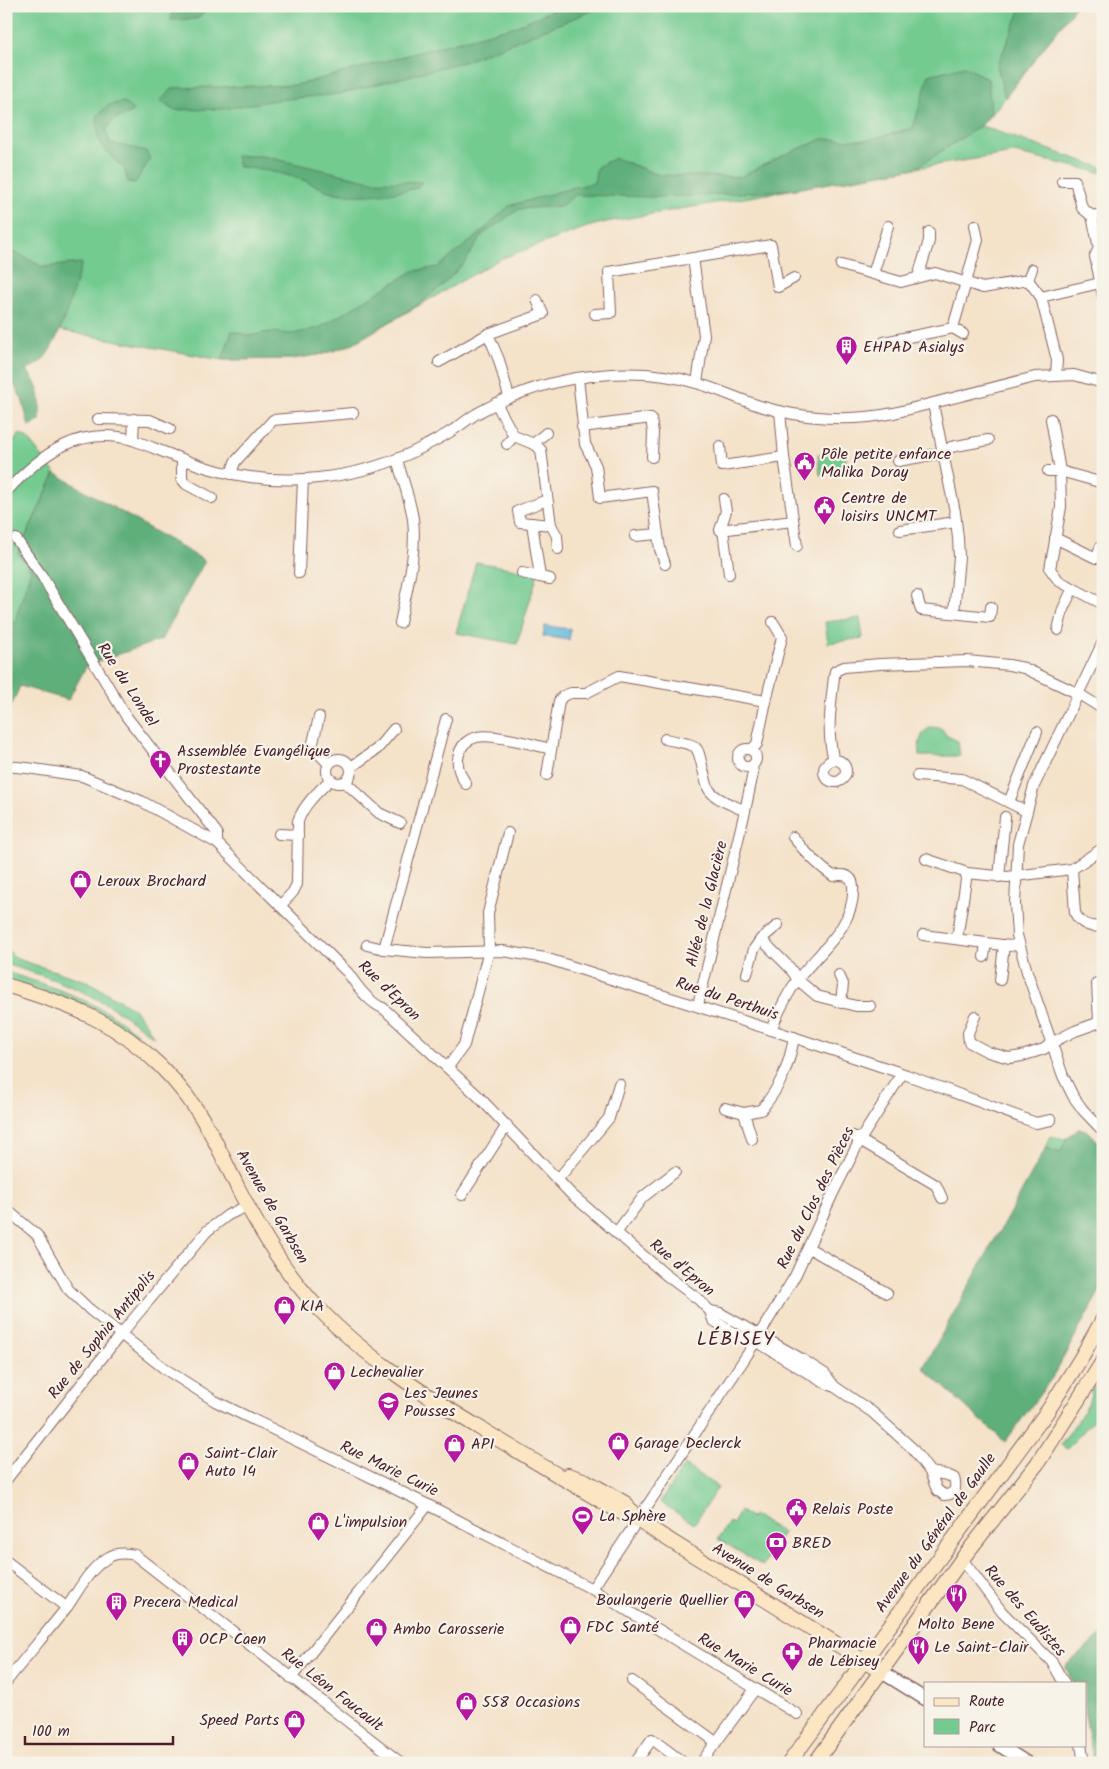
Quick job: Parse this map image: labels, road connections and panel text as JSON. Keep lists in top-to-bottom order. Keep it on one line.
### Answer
{"streets":{"main road":["Avenue de Garbsen","Avenue du Général de Gaulle"],"street":["Rue du Londel","Allée de la Glacière","Rue d'Epron","Rue du Perthuis","Rue du Clos des Pièces","Rue de Sophia Antipolis","Rue Marie Curie","Rue des Eudistes","Rue Léon Foucault"]},"crossings":[["Rue du Londel","Rue d'Epron"],["Allée de la Glacière","Rue du Perthuis"],["Rue d'Epron","Rue du Clos des Pièces"],["Rue du Perthuis","Rue du Clos des Pièces"],["Rue du Clos des Pièces","Avenue de Garbsen"],["Rue du Clos des Pièces","Rue Marie Curie"],["Avenue de Garbsen","Rue de Sophia Antipolis"],["Avenue de Garbsen","Avenue du Général de Gaulle"],["Rue de Sophia Antipolis","Rue Marie Curie"]],"districts":["LÉBISEY"],"places":{"building":["EHPAD Asialys","Precera Medical","OCP Caen"],"public building":["Pôle petite enfance Malika Doray","Centre de loisirs UNCMT","Relais Poste"],"church":["Assemblée Evangélique Prostestante"],"shop":["Leroux Brochard","KIA","Lechevalier","Garage Declerck","API","Saint-Clair Auto 14","L'impulsion","Boulangerie Quellier","FDC Santé","Ambo Carosserie","558 Occasions","Speed Parts"],"school or university":["Les Jeunes Pousses"],"sports":["La Sphère"],"bank":["BRED"],"restaurant":["Molto Bene","Le Saint-Clair"],"pharmacy":["Pharmacie de Lébisey"]},"legend":["Route","Parc"],"scale_bar":"100 m"}
